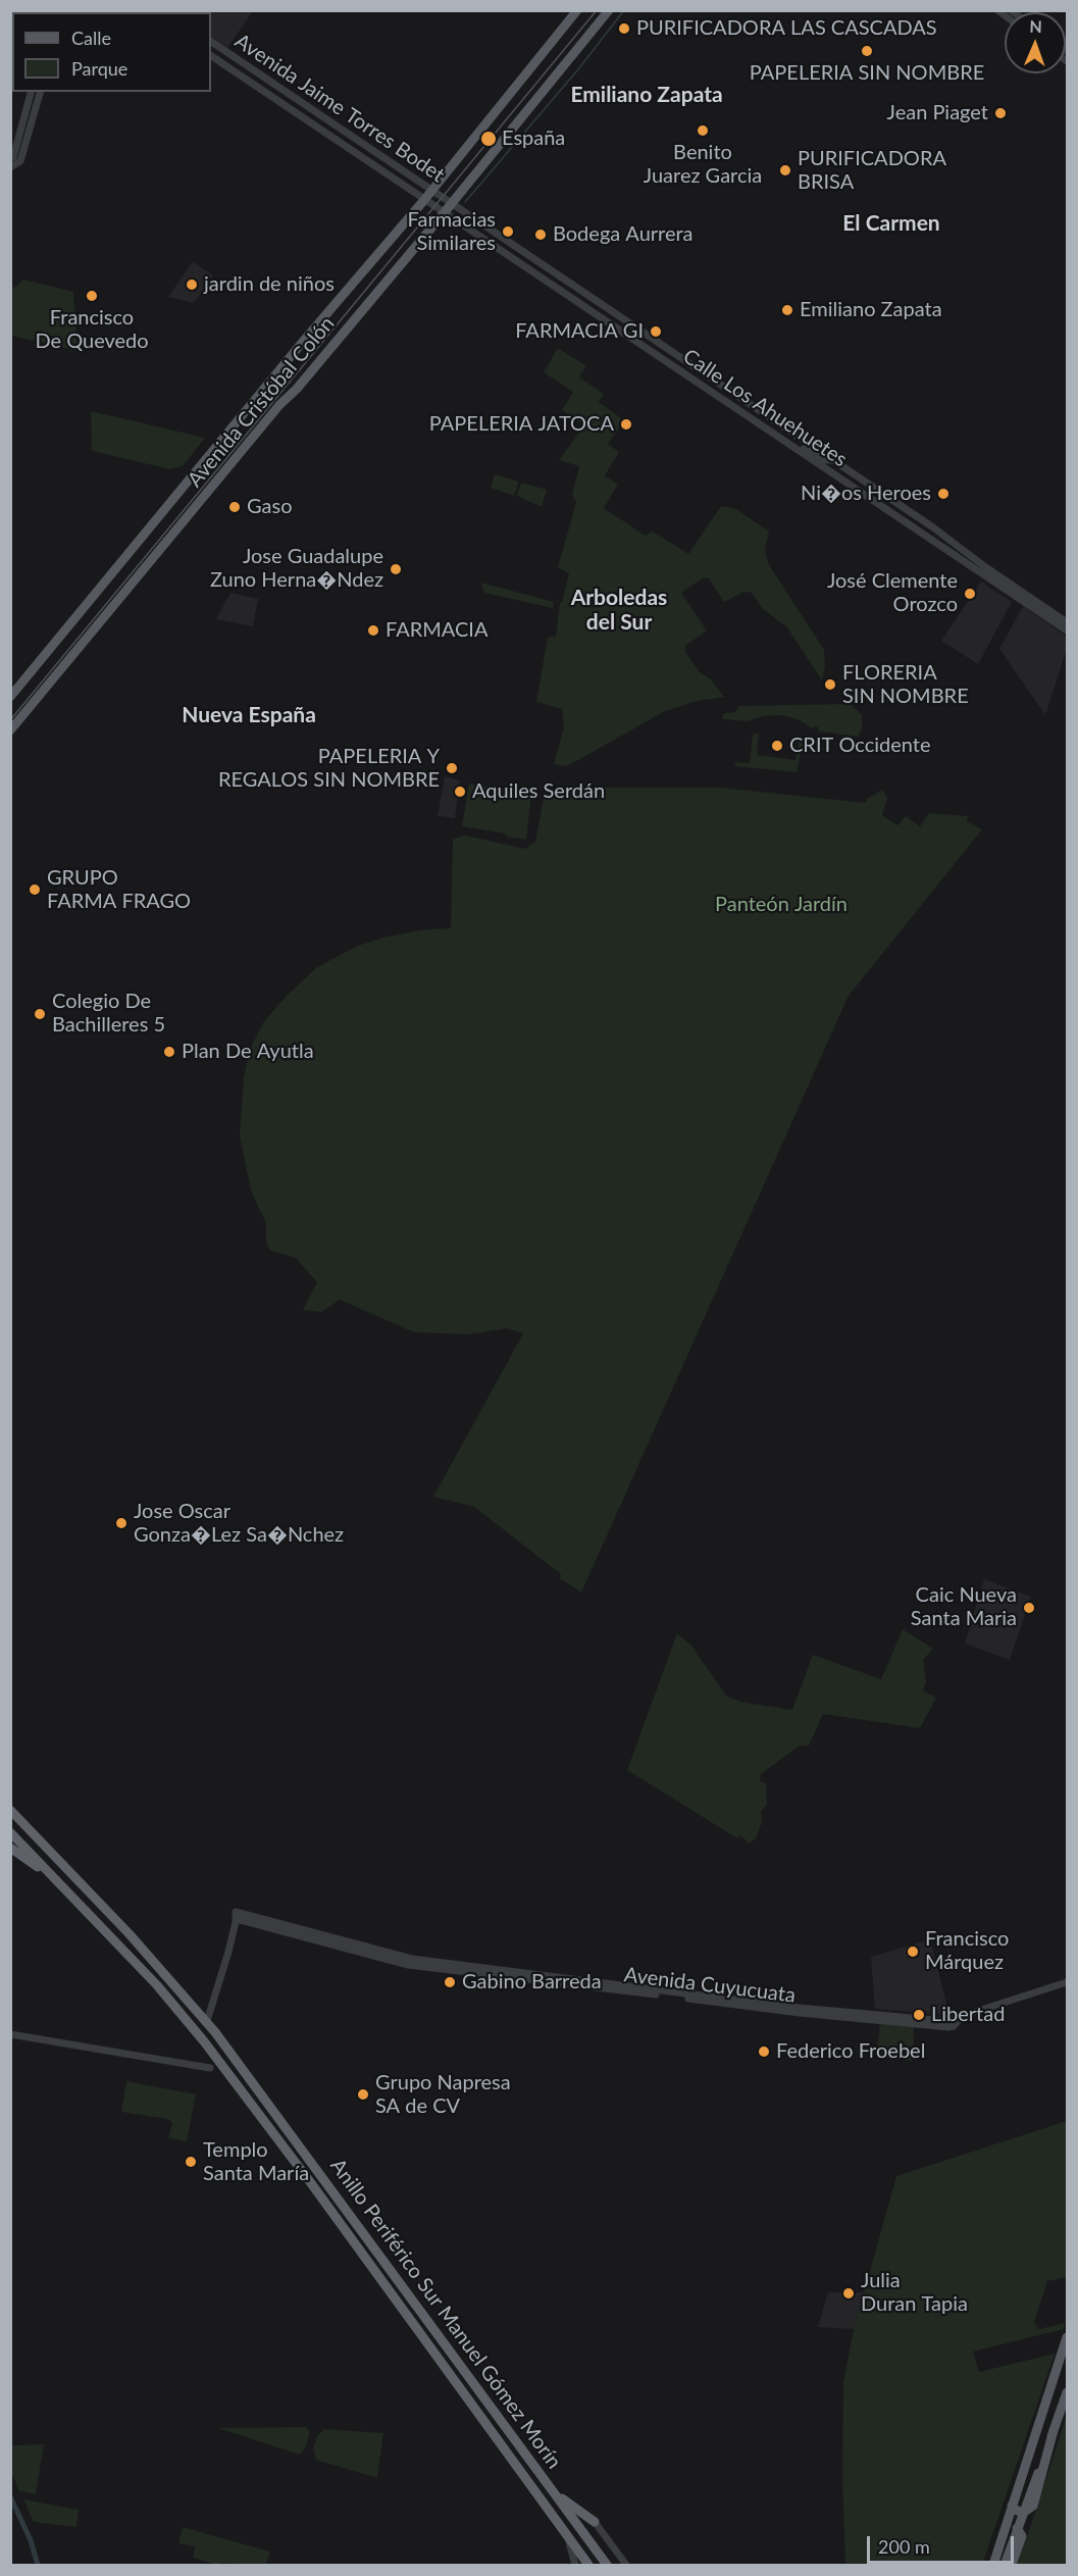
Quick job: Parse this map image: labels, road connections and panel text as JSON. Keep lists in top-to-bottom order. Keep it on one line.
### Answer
{"streets":{"highway":["Anillo Periférico Sur Manuel Gómez Morín"],"main road":["Avenida Cristóbal Colón"],"street":["Avenida Jaime Torres Bodet","Calle Los Ahuehuetes","Avenida Cuyucuata"]},"crossings":[["Avenida Jaime Torres Bodet","Avenida Cristóbal Colón"],["Avenida Jaime Torres Bodet","Calle Los Ahuehuetes"],["Avenida Cristóbal Colón","Calle Los Ahuehuetes"],["Avenida Cuyucuata","Anillo Periférico Sur Manuel Gómez Morín"]],"districts":["Emiliano Zapata","El Carmen","Arboledas del Sur","Nueva España"],"parks":["Panteón Jardín"],"places":["PURIFICADORA LAS CASCADAS","PAPELERIA SIN NOMBRE","Jean Piaget","Benito Juarez Garcia","España","PURIFICADORA BRISA","Farmacias Similares","Bodega Aurrera","jardin de niños","Francisco De Quevedo","Emiliano Zapata","FARMACIA GI","PAPELERIA JATOCA","Ni�os Heroes","Gaso","Jose Guadalupe Zuno Herna�Ndez","José Clemente Orozco","FARMACIA","FLORERIA SIN NOMBRE","CRIT Occidente","PAPELERIA Y REGALOS SIN NOMBRE","Aquiles Serdán","GRUPO FARMA FRAGO","Colegio De Bachilleres 5","Plan De Ayutla","Jose Oscar Gonza�Lez Sa�Nchez","Caic Nueva Santa Maria","Francisco Márquez","Gabino Barreda","Libertad","Federico Froebel","Grupo Napresa SA de CV","Templo Santa María","Julia Duran Tapia"],"legend":["Calle","Parque"],"scale_bar":"200 m","north":"top"}
